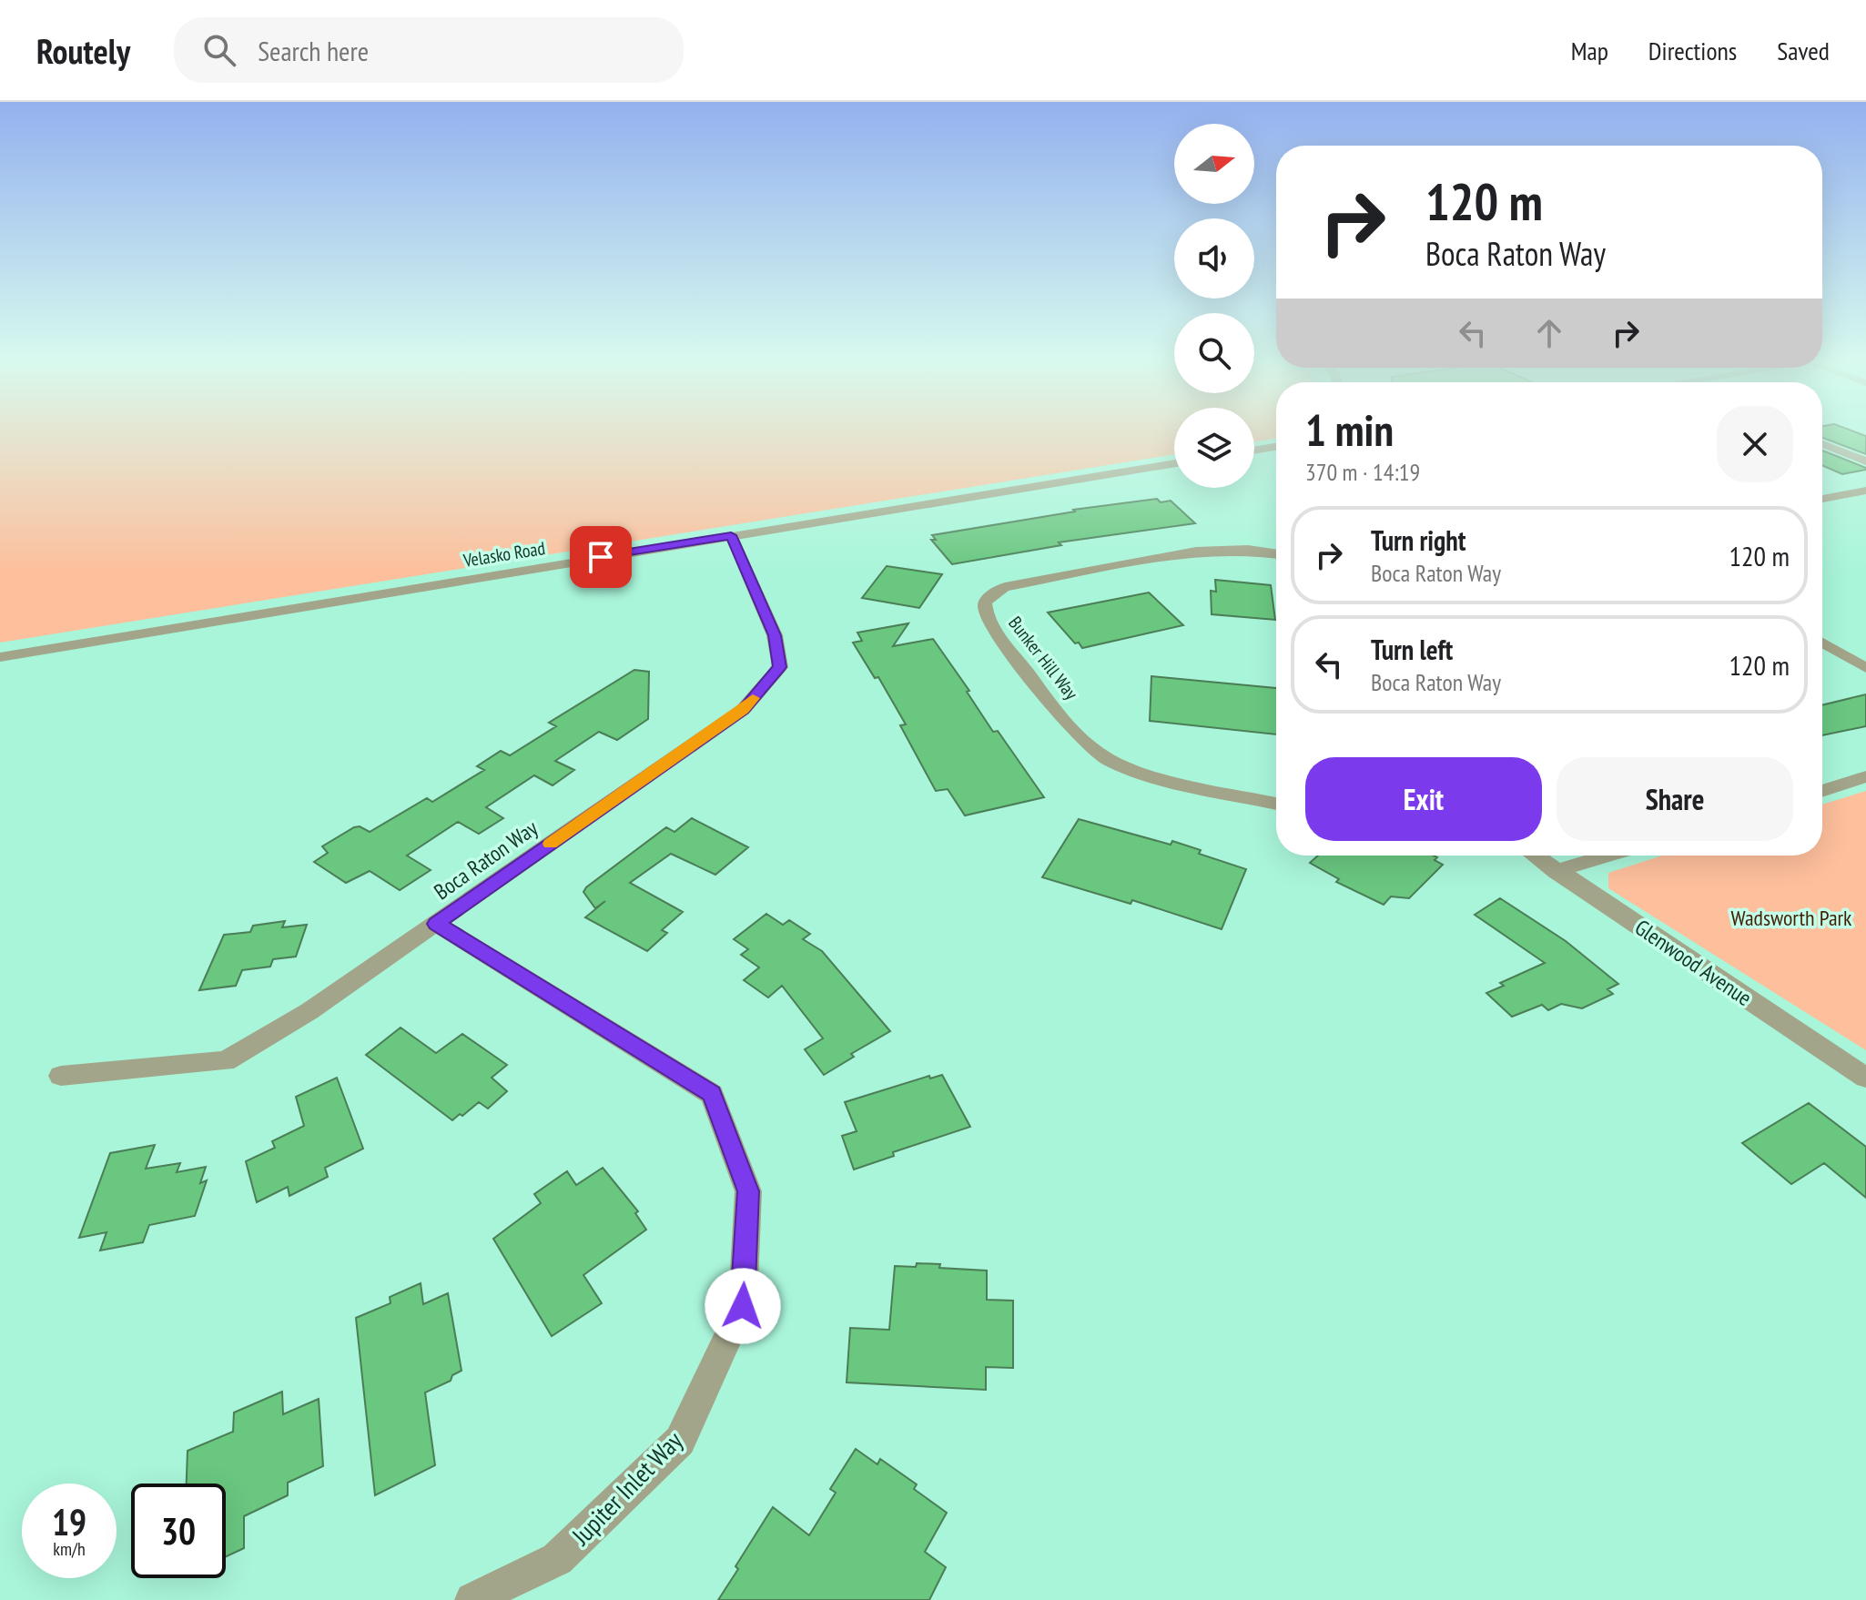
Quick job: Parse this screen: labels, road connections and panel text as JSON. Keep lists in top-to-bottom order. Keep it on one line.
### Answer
{"streets":{"street":["Velasko Road","Bunker Hill Way","Boca Raton Way","Glenwood Avenue","Jupiter Inlet Way"]},"crossings":[["Velasko Road","Boca Raton Way"],["Boca Raton Way","Jupiter Inlet Way"]],"parks":["Wadsworth Park"],"north":"right","page":{"header":"Routely","search":"Search here","nav":["Map","Directions","Saved"],"turn":["120 m","Boca Raton Way"],"heading":["1 min","370 m · 14:19"],"list":[{"name":"Turn right","note":"Boca Raton Way","value":"120 m"},{"name":"Turn left","note":"Boca Raton Way","value":"120 m"}],"buttons":["Exit","Share"],"speed":"19 km/h","limit":"30"}}
